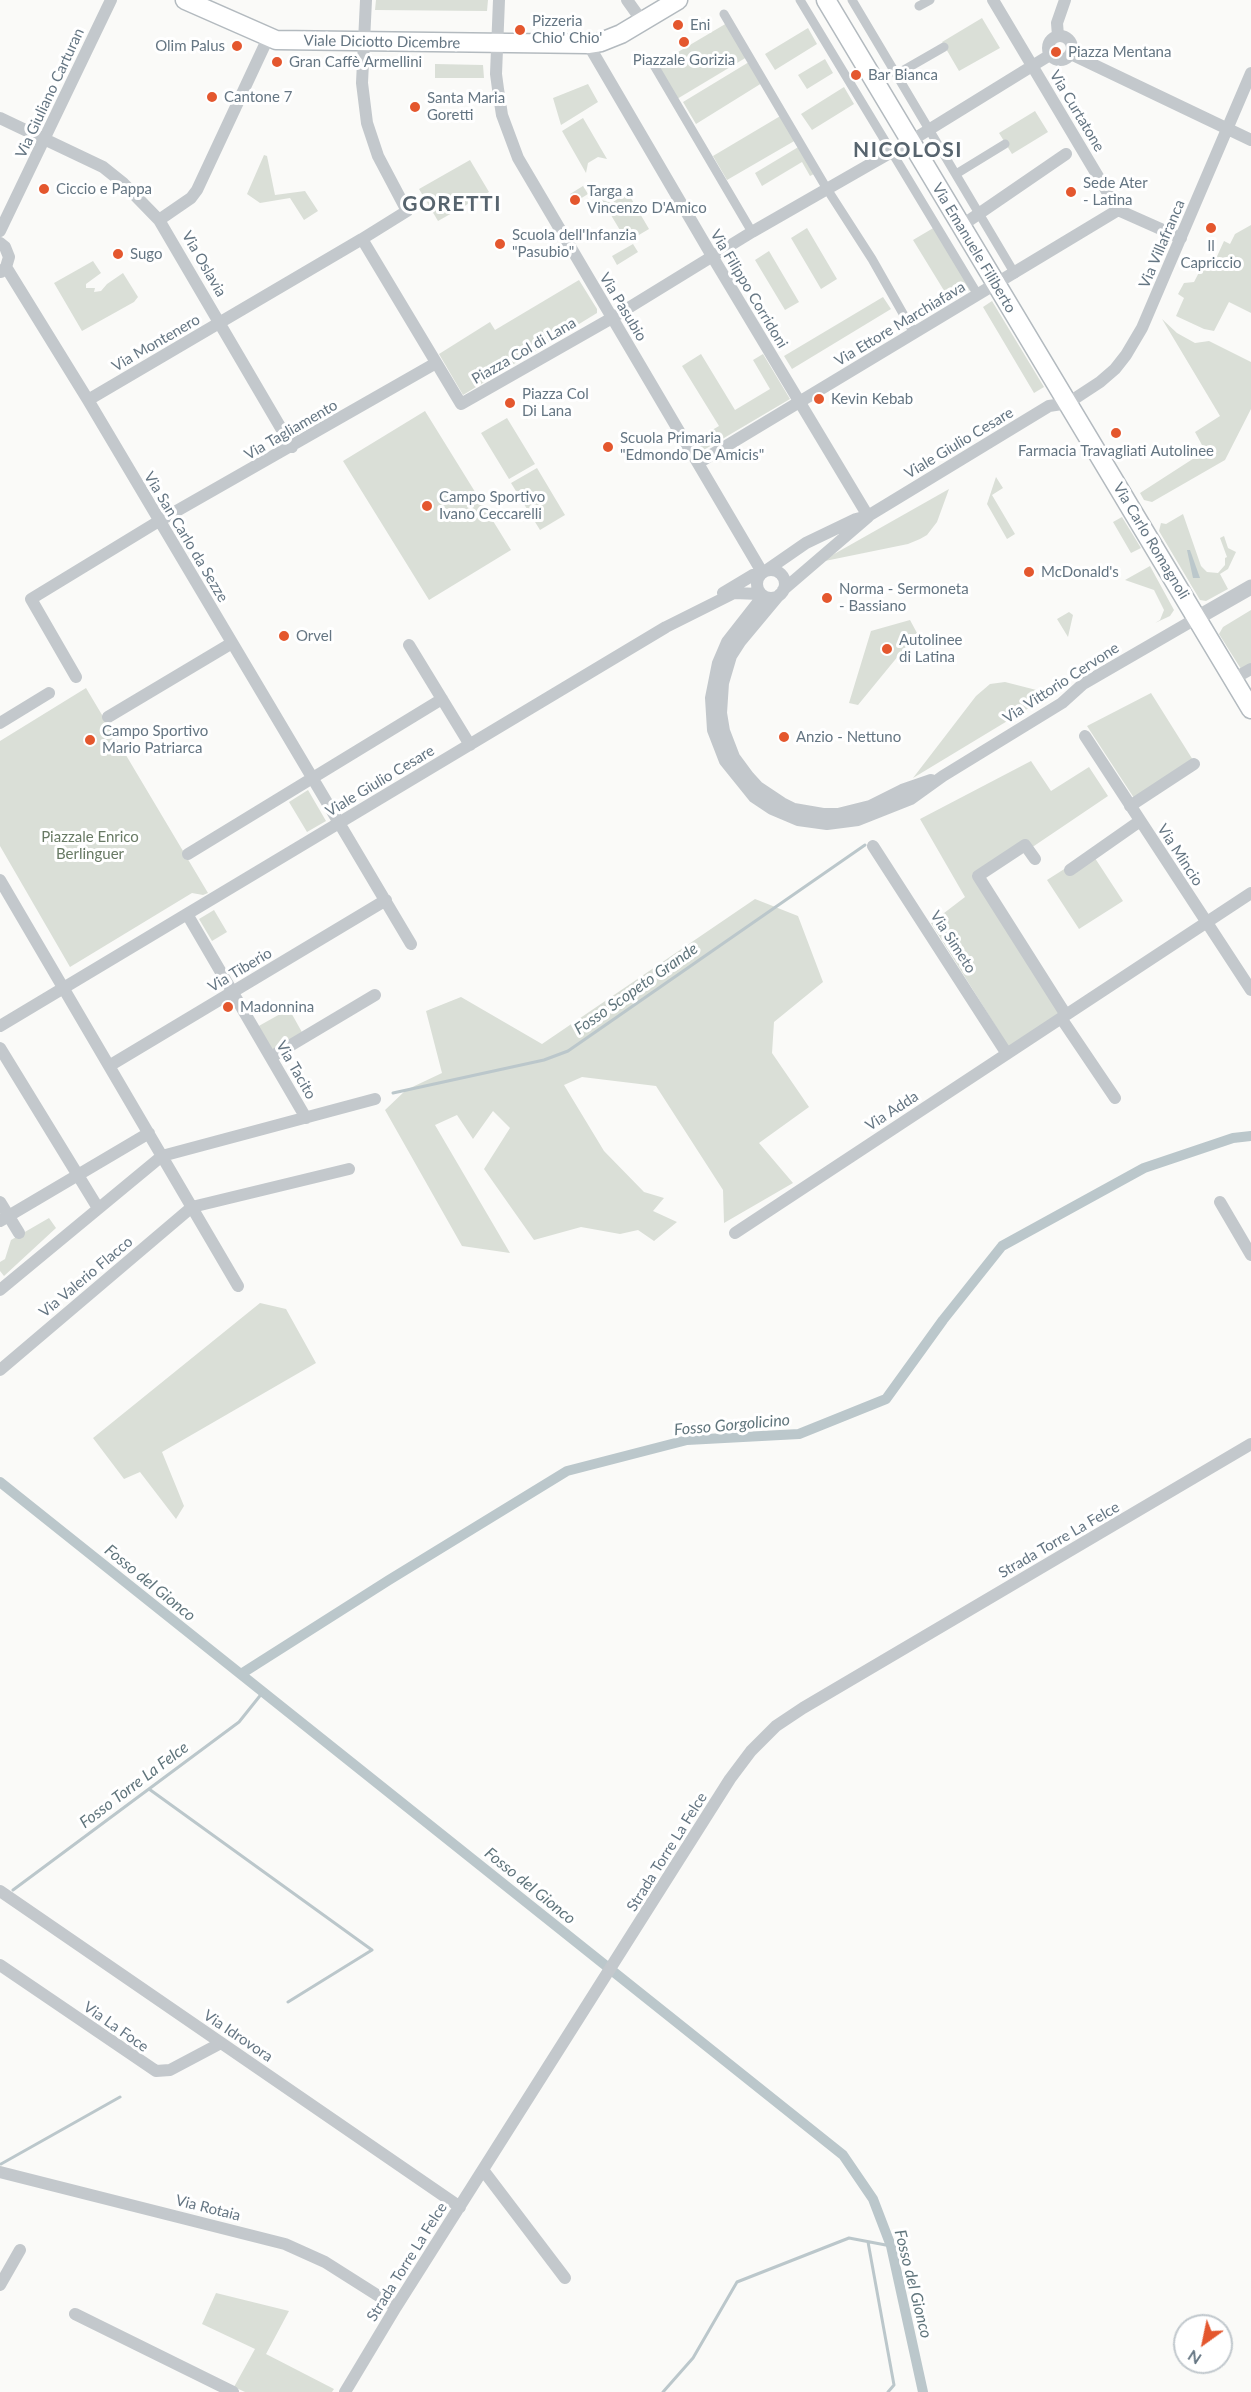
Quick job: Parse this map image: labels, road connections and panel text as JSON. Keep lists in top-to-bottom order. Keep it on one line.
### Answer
{"streets":{"main road":["Viale Diciotto Dicembre","Via Emanuele Filiberto","Via Carlo Romagnoli"],"street":["Via Giuliano Carturan","Via Curtatone","Via Villafranca","Via Oslavia","Via Filippo Corridoni","Via Pasubio","Via Ettore Marchiafava","Via Montenero","Piazza Col di Lana","Via Tagliamento","Viale Giulio Cesare","Via San Carlo da Sezze","Via Vittorio Cervone","Via Mincio","Via Simeto","Via Tiberio","Via Tacito","Via Adda","Via Valerio Flacco","Strada Torre La Felce","Via La Foce","Via Idrovora","Via Rotaia"]},"crossings":[["Viale Diciotto Dicembre","Via Filippo Corridoni"],["Viale Diciotto Dicembre","Via Pasubio"],["Viale Diciotto Dicembre","Via Montenero"],["Via Giuliano Carturan","Via Oslavia"],["Via Curtatone","Via Ettore Marchiafava"],["Via Villafranca","Via Emanuele Filiberto"],["Via Villafranca","Viale Giulio Cesare"],["Via Villafranca","Via Carlo Romagnoli"],["Via Emanuele Filiberto","Via Ettore Marchiafava"],["Via Emanuele Filiberto","Viale Giulio Cesare"],["Via Emanuele Filiberto","Via Carlo Romagnoli"],["Via Oslavia","Via Montenero"],["Via Oslavia","Via Tagliamento"],["Via Filippo Corridoni","Via Ettore Marchiafava"],["Via Filippo Corridoni","Viale Giulio Cesare"],["Via Pasubio","Via Ettore Marchiafava"],["Via Pasubio","Piazza Col di Lana"],["Via Pasubio","Viale Giulio Cesare"],["Via Pasubio","Via Vittorio Cervone"],["Via Montenero","Via San Carlo da Sezze"],["Piazza Col di Lana","Via Tagliamento"],["Via Tagliamento","Via San Carlo da Sezze"],["Viale Giulio Cesare","Via San Carlo da Sezze"],["Viale Giulio Cesare","Via Carlo Romagnoli"],["Viale Giulio Cesare","Via Vittorio Cervone"],["Viale Giulio Cesare","Via Tacito"],["Via San Carlo da Sezze","Via Tiberio"],["Via Carlo Romagnoli","Via Vittorio Cervone"],["Via Mincio","Via Adda"],["Via Simeto","Via Adda"],["Via Tiberio","Via Tacito"],["Strada Torre La Felce","Via Idrovora"],["Strada Torre La Felce","Via Rotaia"],["Via La Foce","Via Idrovora"]],"districts":["NICOLOSI","GORETTI"],"water":["Fosso Scopeto Grande","Fosso Gorgolicino","Fosso del Gionco","Fosso Torre La Felce"],"parks":["Piazzale Enrico Berlinguer"],"places":["Eni","Pizzeria Chio' Chio'","Piazzale Gorizia","Olim Palus","Piazza Mentana","Gran Caffè Armellini","Bar Bianca","Cantone 7","Santa Maria Goretti","Ciccio e Pappa","Sede Ater - Latina","Targa a Vincenzo D'Amico","Il Capriccio","Scuola dell'Infanzia \"Pasubio\"","Sugo","Kevin Kebab","Piazza Col Di Lana","Farmacia Travagliati Autolinee","Scuola Primaria \"Edmondo De Amicis\"","Campo Sportivo Ivano Ceccarelli","McDonald's","Norma - Sermoneta - Bassiano","Orvel","Autolinee di Latina","Anzio - Nettuno","Campo Sportivo Mario Patriarca","Madonnina"],"north":"bottom left"}
